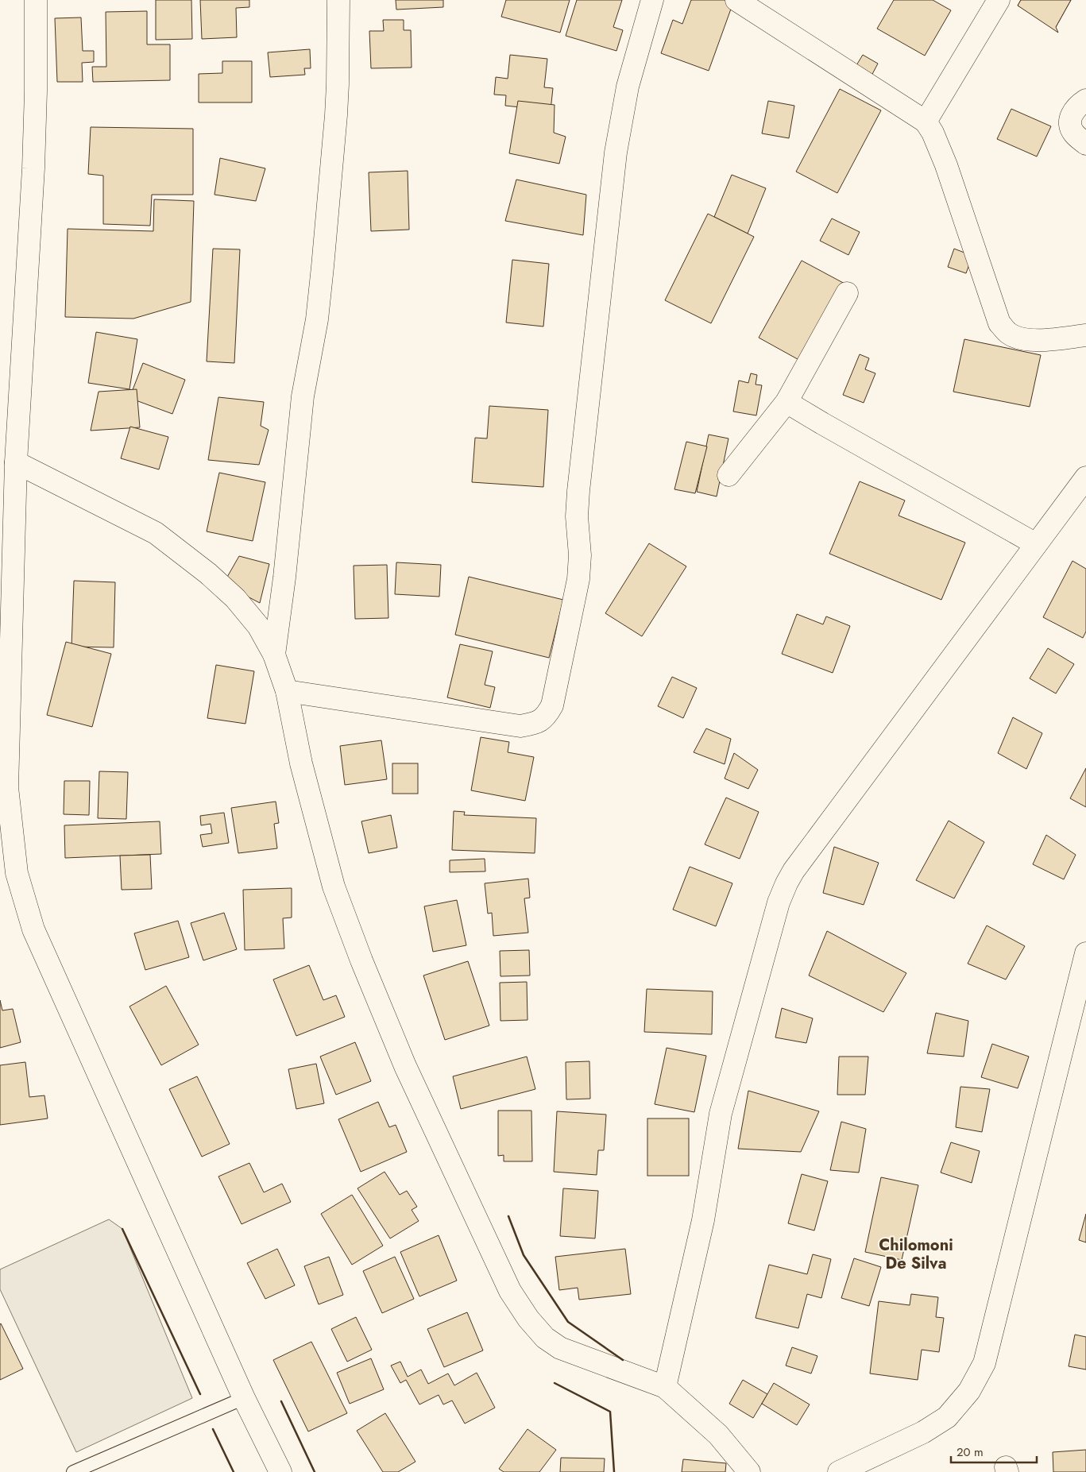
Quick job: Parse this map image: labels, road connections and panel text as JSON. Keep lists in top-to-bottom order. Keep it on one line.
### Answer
{"districts":["Chilomoni De Silva"],"scale_bar":"20 m"}
